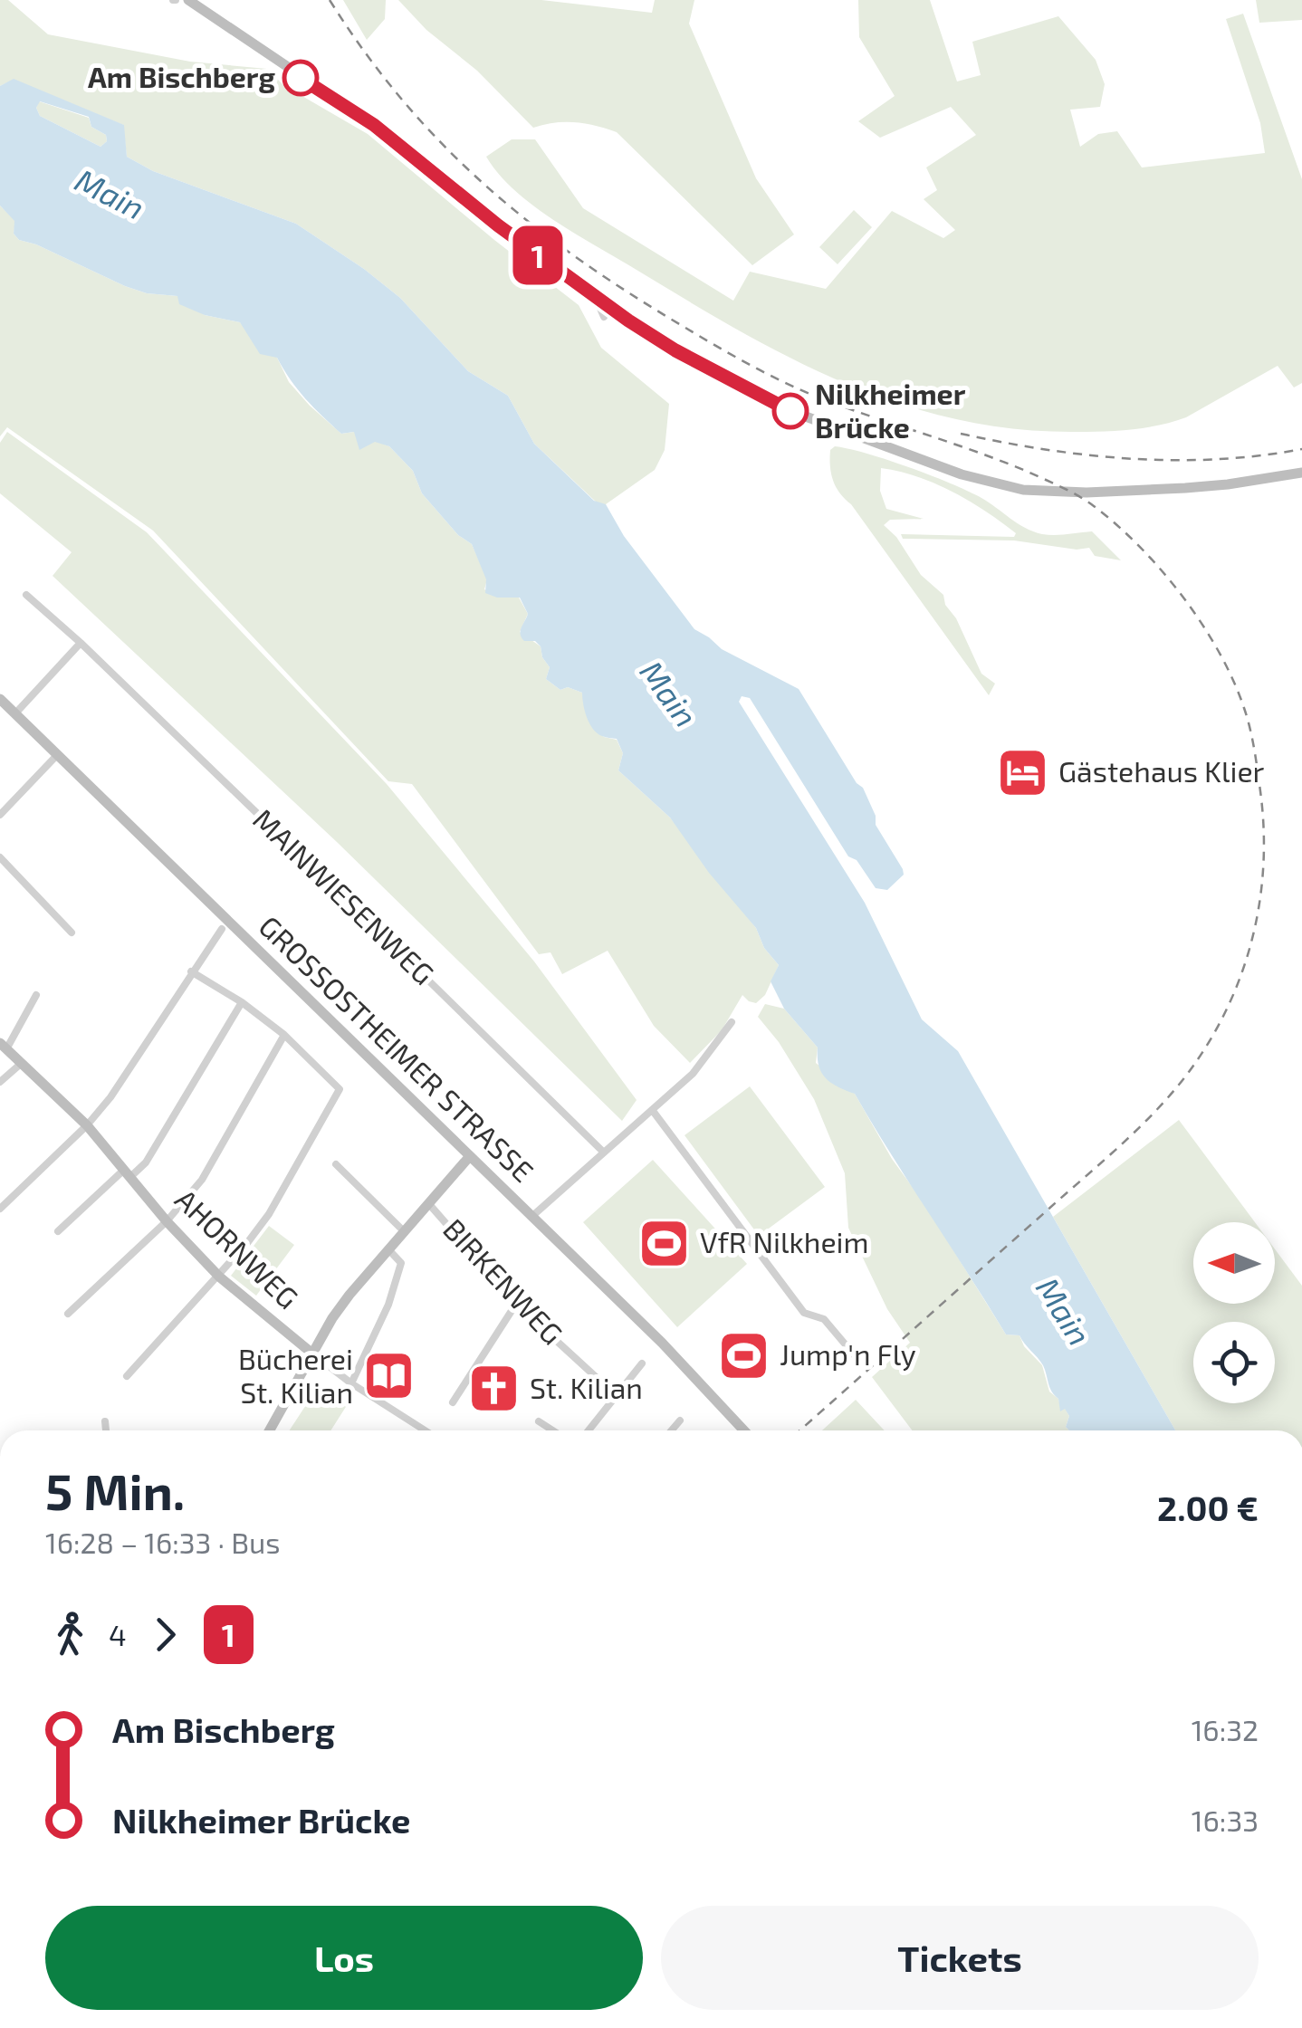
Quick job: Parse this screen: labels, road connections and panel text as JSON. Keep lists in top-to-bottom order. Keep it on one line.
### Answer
{"streets":{"main road":["GROSSOSTHEIMER STRASSE","AHORNWEG"],"street":["MAINWIESENWEG","BIRKENWEG"]},"water":["Main"],"places":{"other":["Am Bischberg","Nilkheimer Brücke"],"hotel":["Gästehaus Klier"],"sports":["VfR Nilkheim","Jump'n Fly"],"library":["Bücherei St. Kilian"],"church":["St. Kilian"]},"lines":["bus line 1"],"north":"left","page":{"on_map":"1","heading":["5 Min.","16:28 – 16:33 · Bus","2.00 €"],"legs":["4","1"],"list":[{"name":"Am Bischberg","value":"16:32"},{"name":"Nilkheimer Brücke","value":"16:33"}],"buttons":["Los","Tickets"]}}
